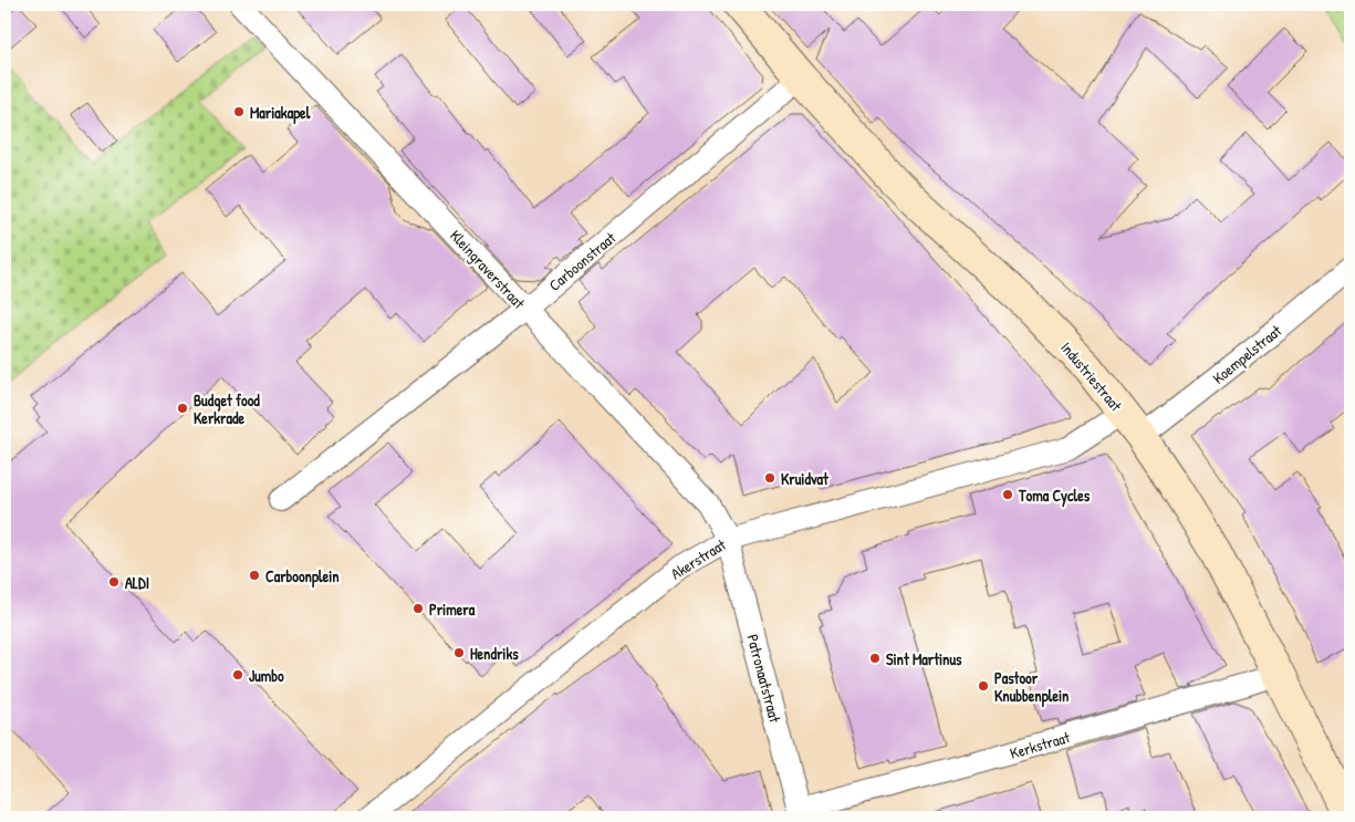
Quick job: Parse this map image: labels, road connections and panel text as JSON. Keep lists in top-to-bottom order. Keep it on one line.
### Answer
{"streets":{"street":["Carboonstraat","Kleingraverstraat","Koempelstraat","Industriestraat","Akerstraat","Patronaatstraat","Kerkstraat"]},"crossings":[["Carboonstraat","Kleingraverstraat"],["Carboonstraat","Industriestraat"],["Kleingraverstraat","Akerstraat"],["Kleingraverstraat","Patronaatstraat"],["Koempelstraat","Industriestraat"],["Industriestraat","Akerstraat"],["Industriestraat","Kerkstraat"],["Akerstraat","Patronaatstraat"],["Patronaatstraat","Kerkstraat"]],"places":["Mariakapel","Budget food Kerkrade","Kruidvat","Toma Cycles","Carboonplein","ALDI","Primera","Hendriks","Sint Martinus","Jumbo","Pastoor Knubbenplein"]}
